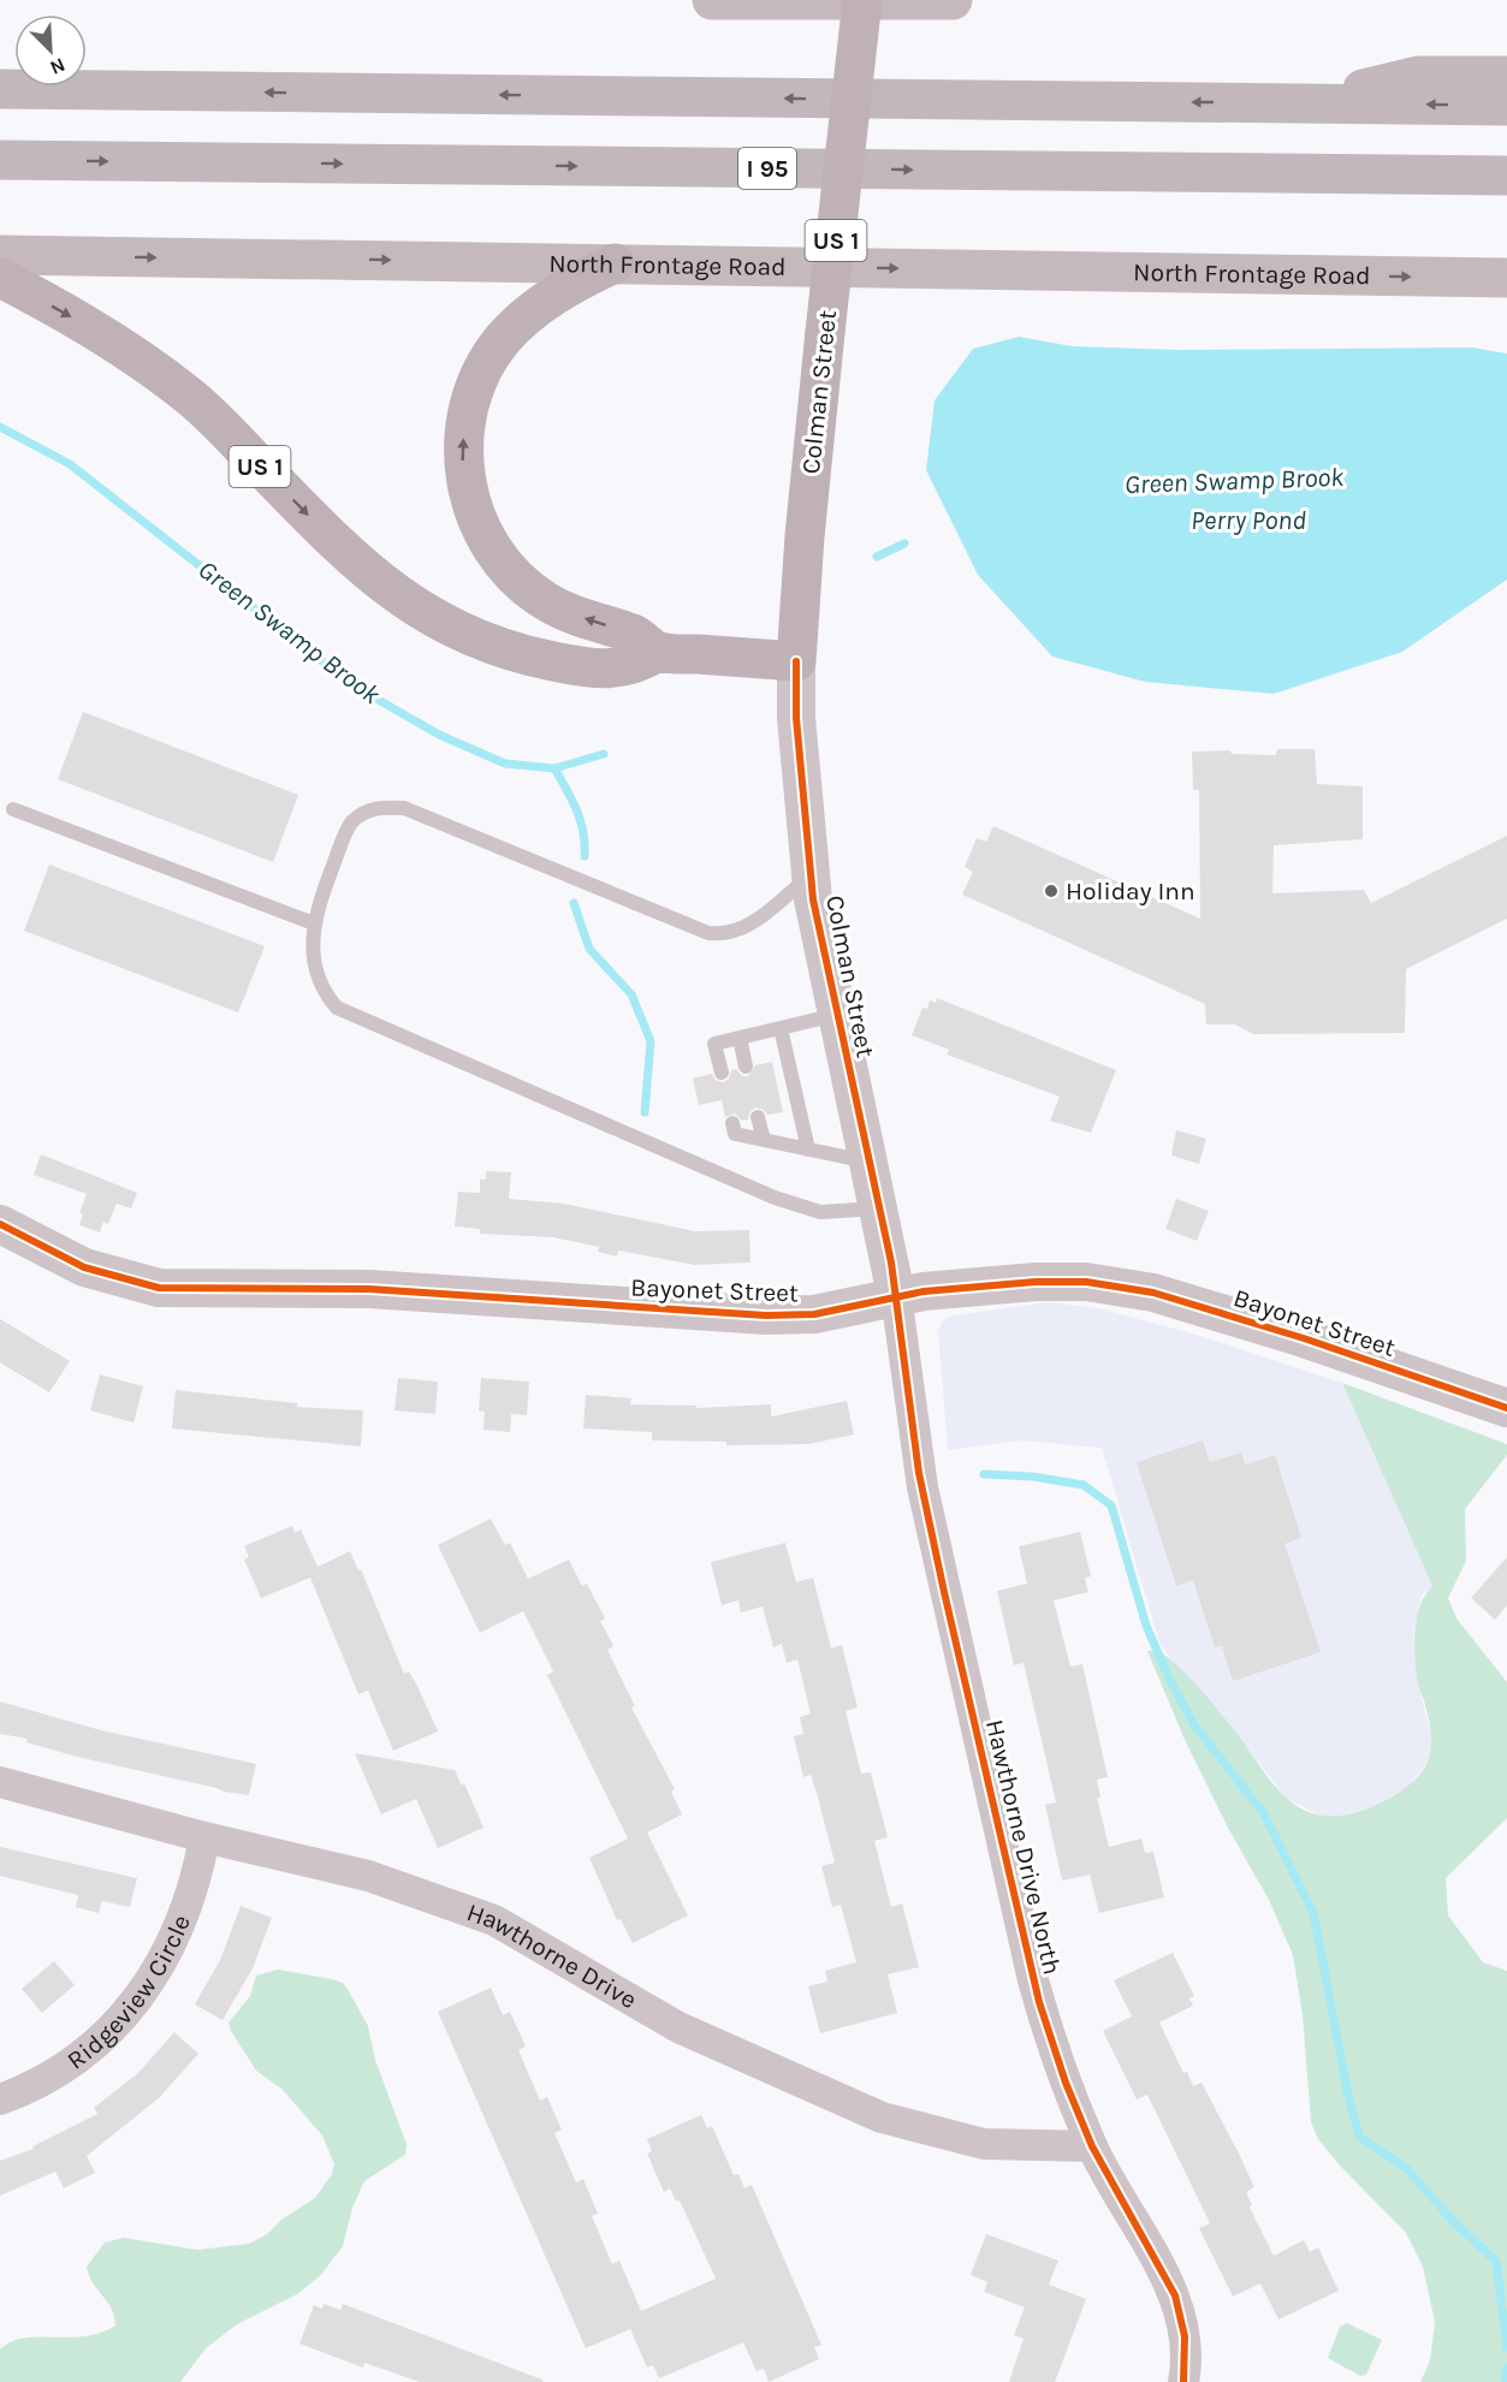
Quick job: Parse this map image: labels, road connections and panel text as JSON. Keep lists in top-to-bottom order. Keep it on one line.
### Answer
{"streets":{"highway":["I 95"],"main road":["US 1","North Frontage Road","Colman Street"],"street":["Bayonet Street","Hawthorne Drive North","Hawthorne Drive","Ridgeview Circle"]},"crossings":[["Colman Street","Bayonet Street"],["Colman Street","Hawthorne Drive North"],["Bayonet Street","Hawthorne Drive North"],["Hawthorne Drive North","Hawthorne Drive"],["Hawthorne Drive","Ridgeview Circle"]],"one_way":["North Frontage Road"],"water":["Green Swamp Brook","Perry Pond"],"places":["Holiday Inn"],"north":"bottom right"}
